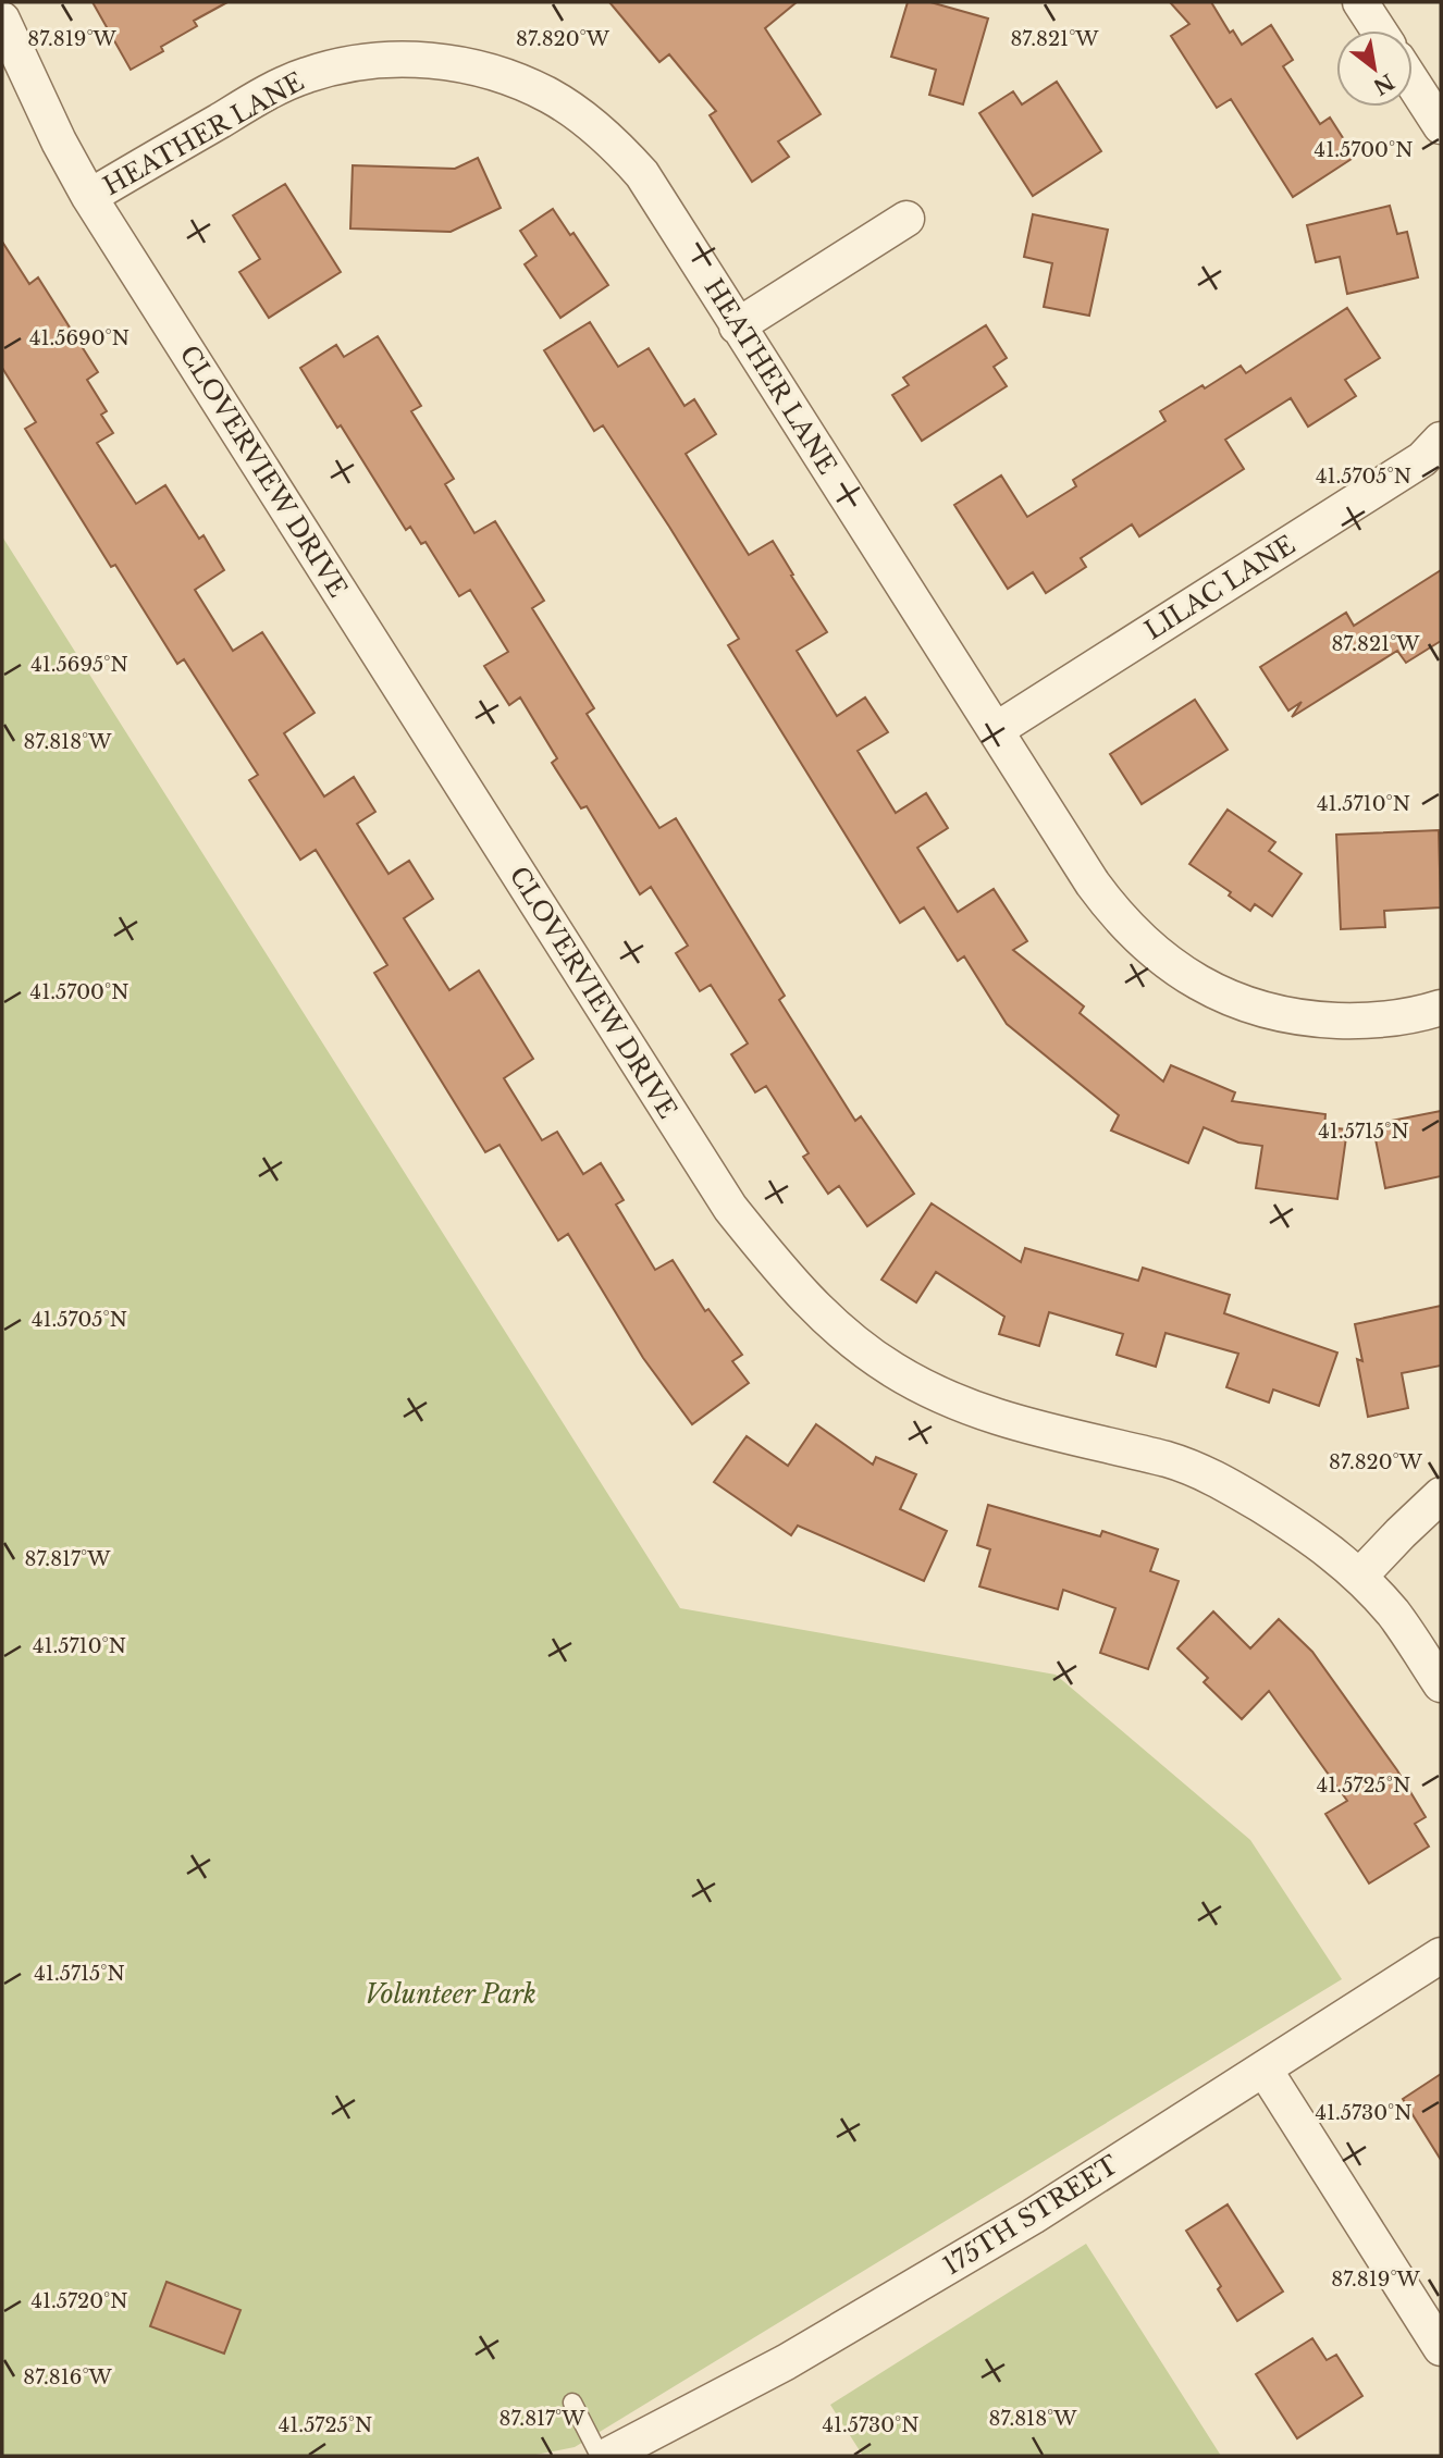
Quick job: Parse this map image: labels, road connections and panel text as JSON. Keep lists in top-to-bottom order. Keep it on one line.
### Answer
{"streets":{"street":["HEATHER LANE","CLOVERVIEW DRIVE","LILAC LANE","175TH STREET"]},"crossings":[["HEATHER LANE","CLOVERVIEW DRIVE"],["HEATHER LANE","LILAC LANE"]],"parks":["Volunteer Park"],"north":"bottom right","coordinates":["87.819°W","87.820°W","87.821°W","41.5700°N","41.5690°N","41.5705°N","41.5695°N","87.818°W","41.5710°N","41.5715°N","87.817°W","41.5725°N","41.5730°N","41.5720°N","87.816°W"]}
